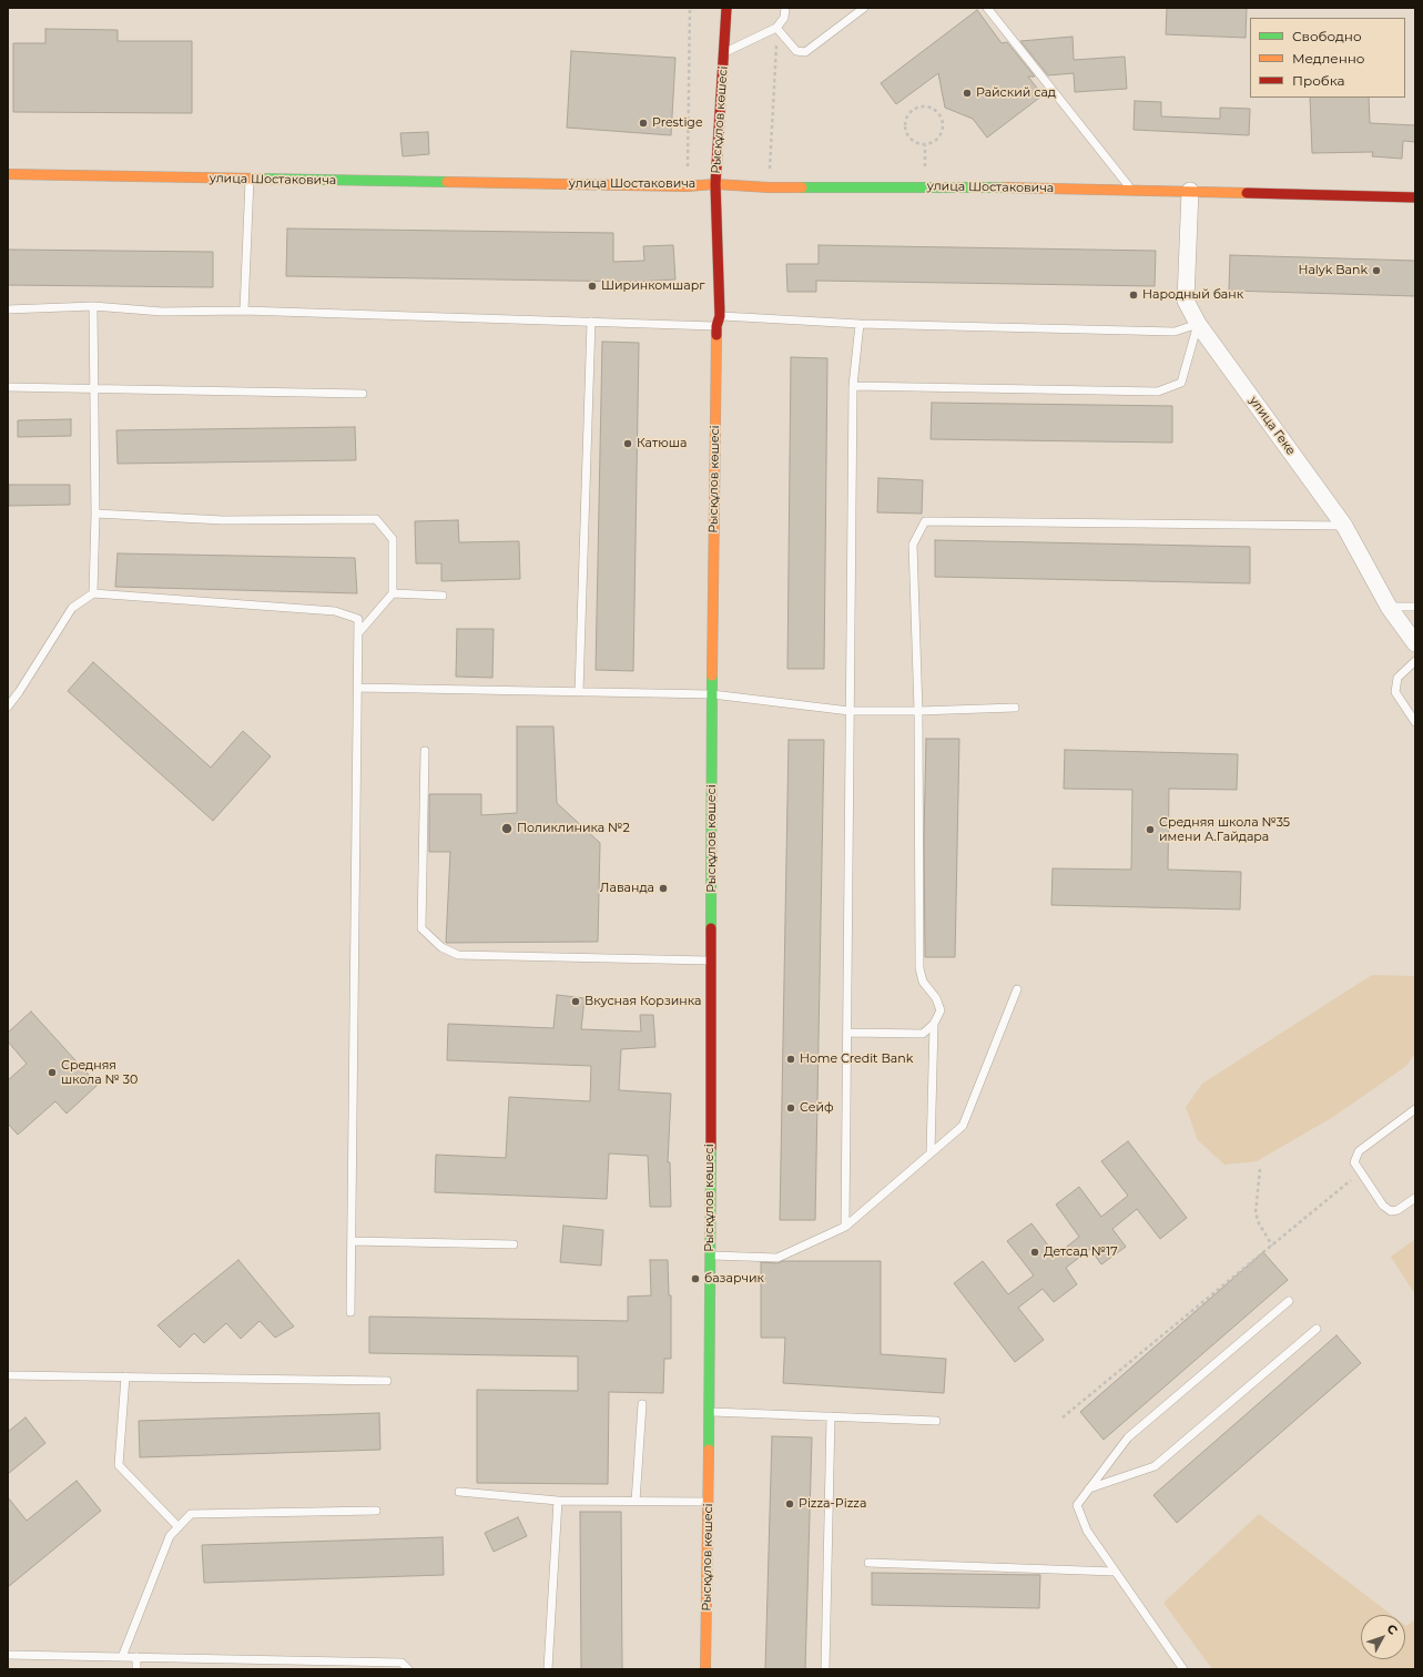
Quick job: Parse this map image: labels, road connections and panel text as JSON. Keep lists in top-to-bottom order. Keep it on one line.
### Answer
{"streets":{"street":["Рысқұлов көшесі","улица Шостаковича","улица Геке"]},"crossings":[["Рысқұлов көшесі","улица Шостаковича"],["улица Шостаковича","улица Геке"]],"places":["Райский сад","Prestige","Halyk Bank","Ширинкомшарг","Народный банк","Катюша","Поликлиника №2","Средняя школа №35 имени А.Гайдара","Лаванда","Вкусная Корзинка","Home Credit Bank","Средняя школа № 30","Сейф","Детсад №17","базарчик","Pizza-Pizza"],"legend":["Свободно","Медленно","Пробка"],"north":"top right"}
